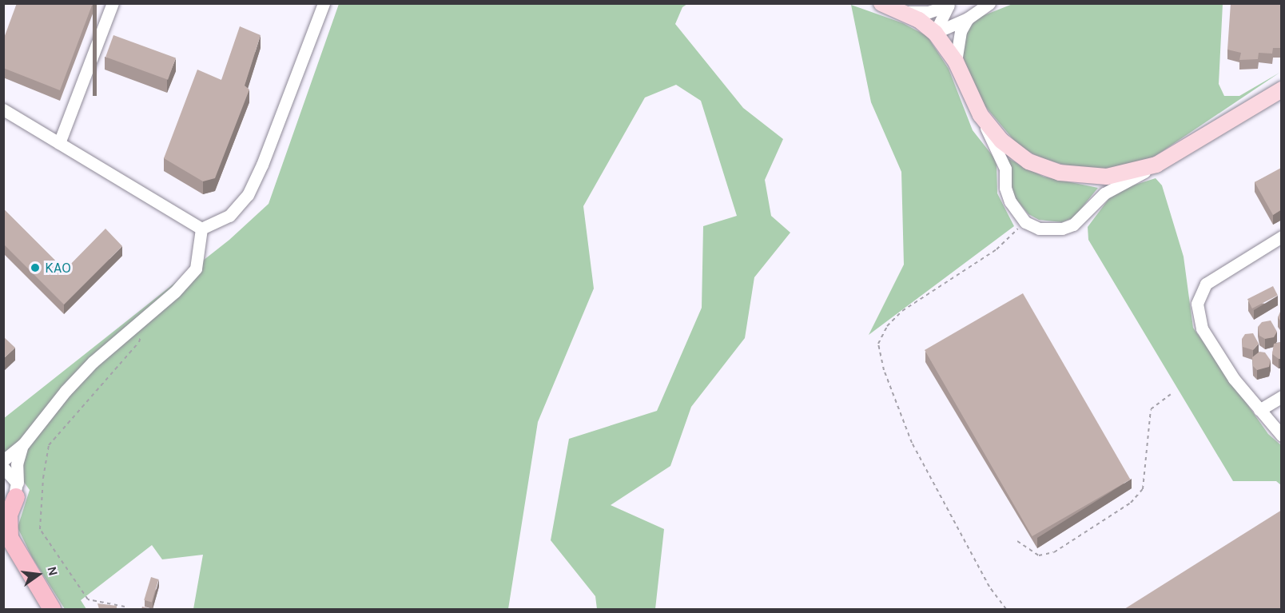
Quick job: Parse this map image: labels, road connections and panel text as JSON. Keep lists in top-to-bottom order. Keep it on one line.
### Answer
{"places":["KAO"],"north":"right"}
